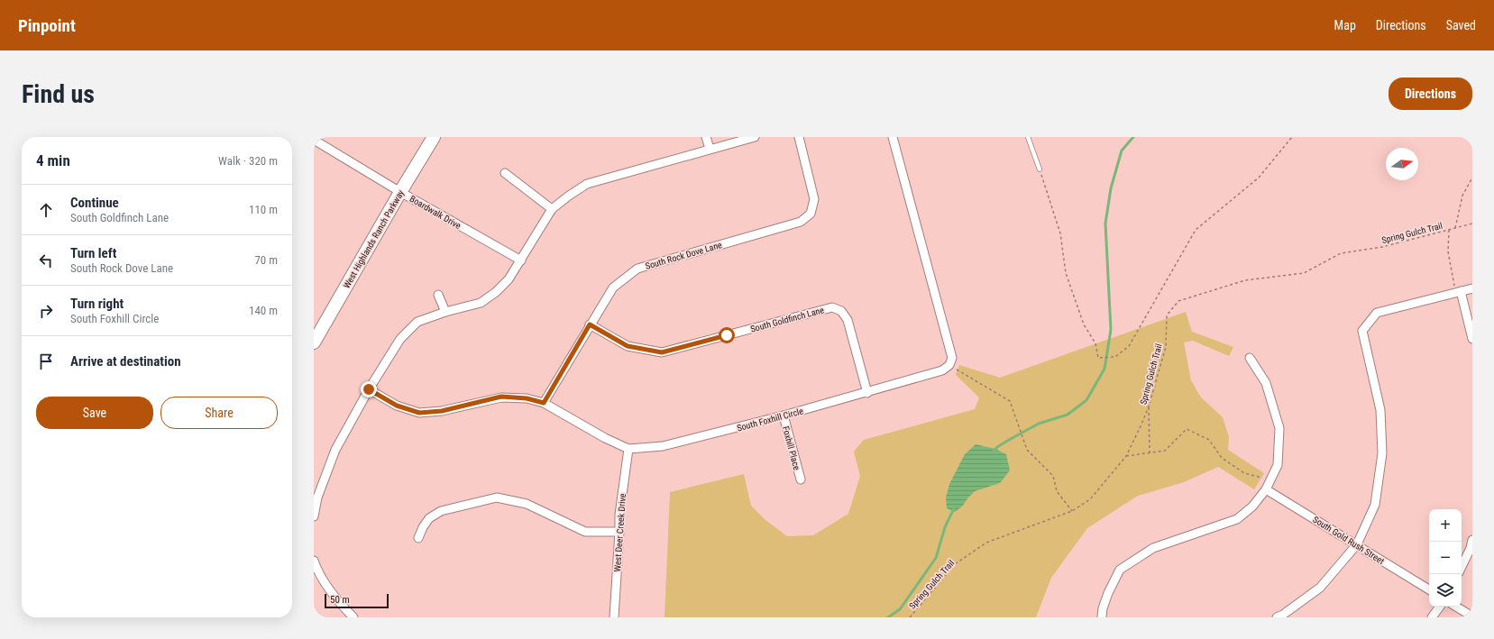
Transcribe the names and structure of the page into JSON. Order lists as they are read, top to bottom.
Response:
{
  "streets": {
    "main road": ["West Highlands Ranch Parkway"],
    "street": [
      "Boardwalk Drive",
      "South Rock Dove Lane",
      "South Goldfinch Lane",
      "South Foxhill Circle",
      "Foxhill Place",
      "West Deer Creek Drive",
      "South Gold Rush Street"
    ],
    "path": ["Spring Gulch Trail"]
  },
  "crossings": [
    ["Boardwalk Drive", "West Highlands Ranch Parkway"],
    ["South Rock Dove Lane", "South Goldfinch Lane"],
    ["South Rock Dove Lane", "South Foxhill Circle"],
    ["South Goldfinch Lane", "South Foxhill Circle"],
    ["South Foxhill Circle", "Foxhill Place"],
    ["South Foxhill Circle", "West Deer Creek Drive"]
  ],
  "scale_bar": "50 m",
  "north": "right",
  "page": {
    "header": "Pinpoint",
    "nav": ["Map", "Directions", "Saved"],
    "buttons": [
      "Directions",
      ["Save", "Share"]
    ],
    "title": "Find us",
    "heading": ["4 min", "Walk · 320 m"],
    "list": [
      ["Continue", "South Goldfinch Lane", "110 m"],
      ["Turn left", "South Rock Dove Lane", "70 m"],
      ["Turn right", "South Foxhill Circle", "140 m"],
      "Arrive at destination"
    ],
    "map_buttons": ["+", "−"],
    "scale": "50 m"
  }
}
